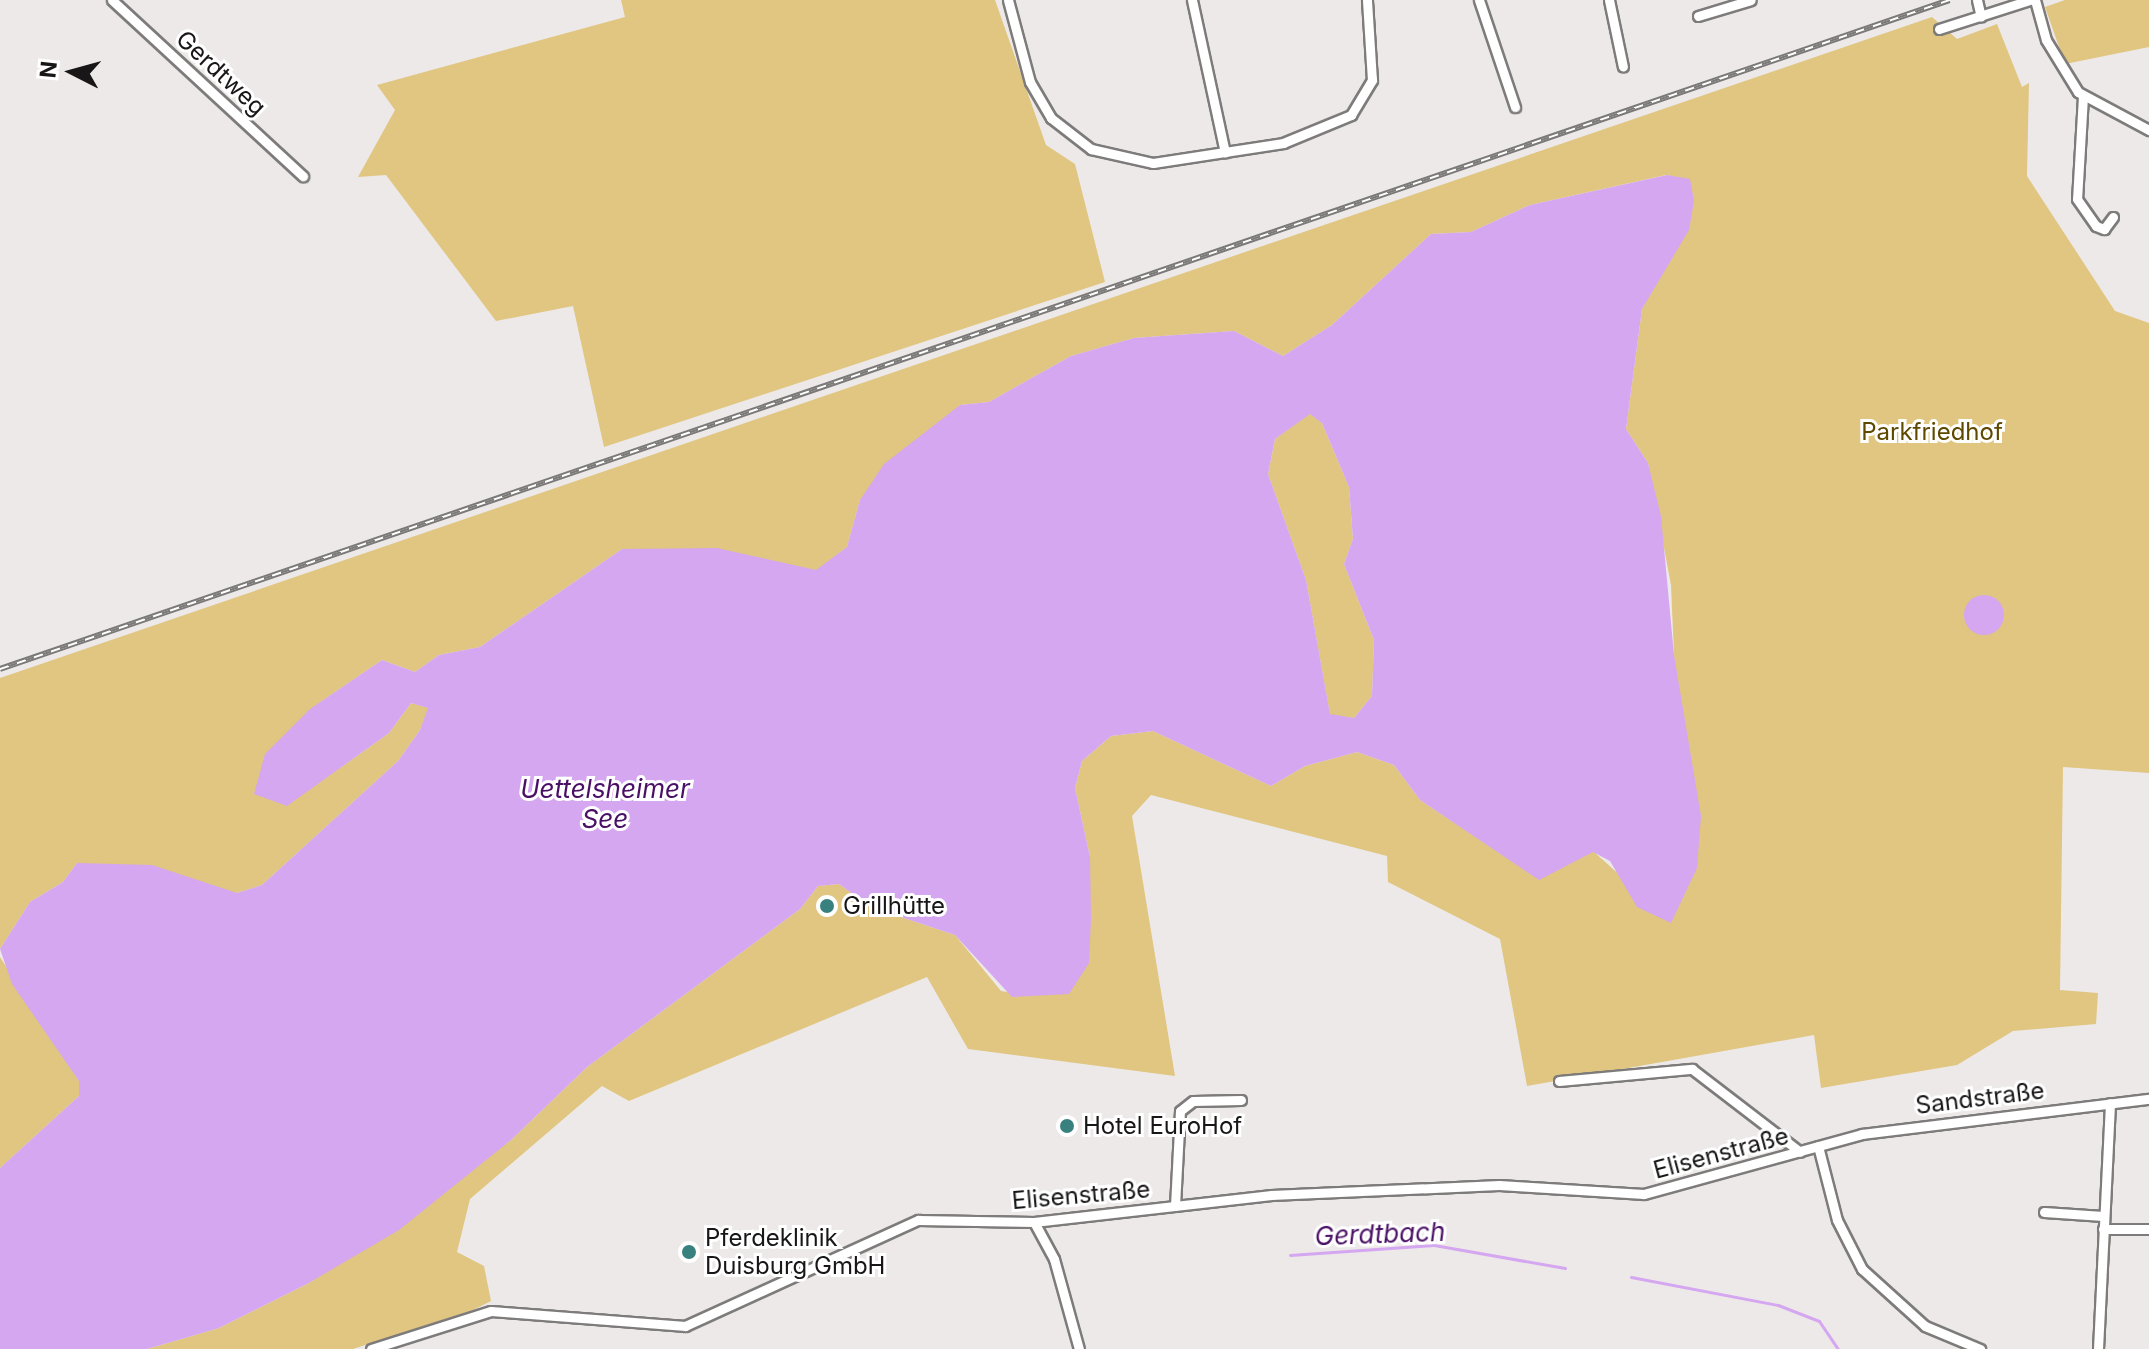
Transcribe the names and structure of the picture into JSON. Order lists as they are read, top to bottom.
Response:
{
  "streets": {
    "street": ["Gerdtweg", "Sandstraße", "Elisenstraße"]
  },
  "crossings": [
    ["Sandstraße", "Elisenstraße"]
  ],
  "water": ["Uettelsheimer See", "Gerdtbach"],
  "parks": ["Parkfriedhof"],
  "places": ["Grillhütte", "Hotel EuroHof", "Pferdeklinik Duisburg GmbH"],
  "north": "left"
}
